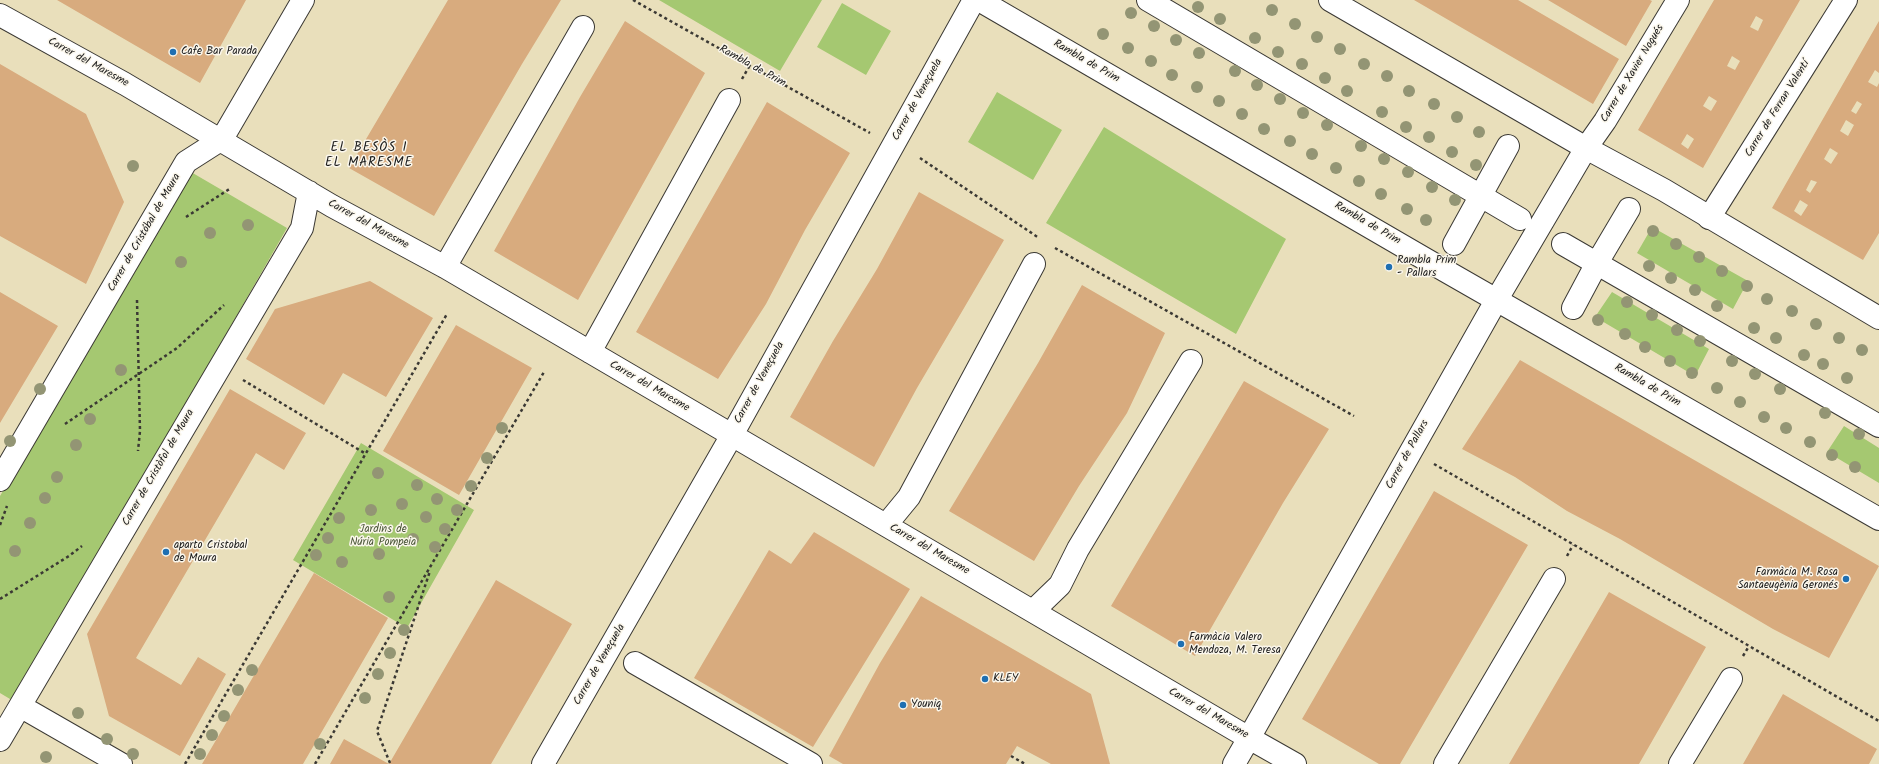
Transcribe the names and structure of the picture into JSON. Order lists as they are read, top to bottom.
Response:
{
  "streets": {
    "street": [
      "Rambla de Prim",
      "Carrer del Maresme",
      "Carrer de Xavier Nogués",
      "Carrer de Veneçuela",
      "Carrer de Ferran Valentí",
      "Carrer de Cristóbal de Moura",
      "Carrer de Pallars",
      "Carrer de Cristòfol de Moura"
    ]
  },
  "crossings": [
    ["Rambla de Prim", "Carrer de Pallars"],
    ["Carrer del Maresme", "Carrer de Veneçuela"],
    ["Carrer del Maresme", "Carrer de Cristóbal de Moura"],
    ["Carrer del Maresme", "Carrer de Pallars"],
    ["Carrer del Maresme", "Carrer de Cristòfol de Moura"],
    ["Carrer de Xavier Nogués", "Carrer de Pallars"]
  ],
  "districts": ["EL BESÒS I EL MARESME"],
  "parks": ["Jardins de Núria Pompeia"],
  "places": [
    "Cafe Bar Parada",
    "Rambla Prim - Pallars",
    "aparto Cristobal de Moura",
    "Farmàcia M. Rosa Santaeugènia Geronés",
    "Farmàcia Valero Mendoza, M. Teresa",
    "KLEY",
    "Youniq"
  ]
}
